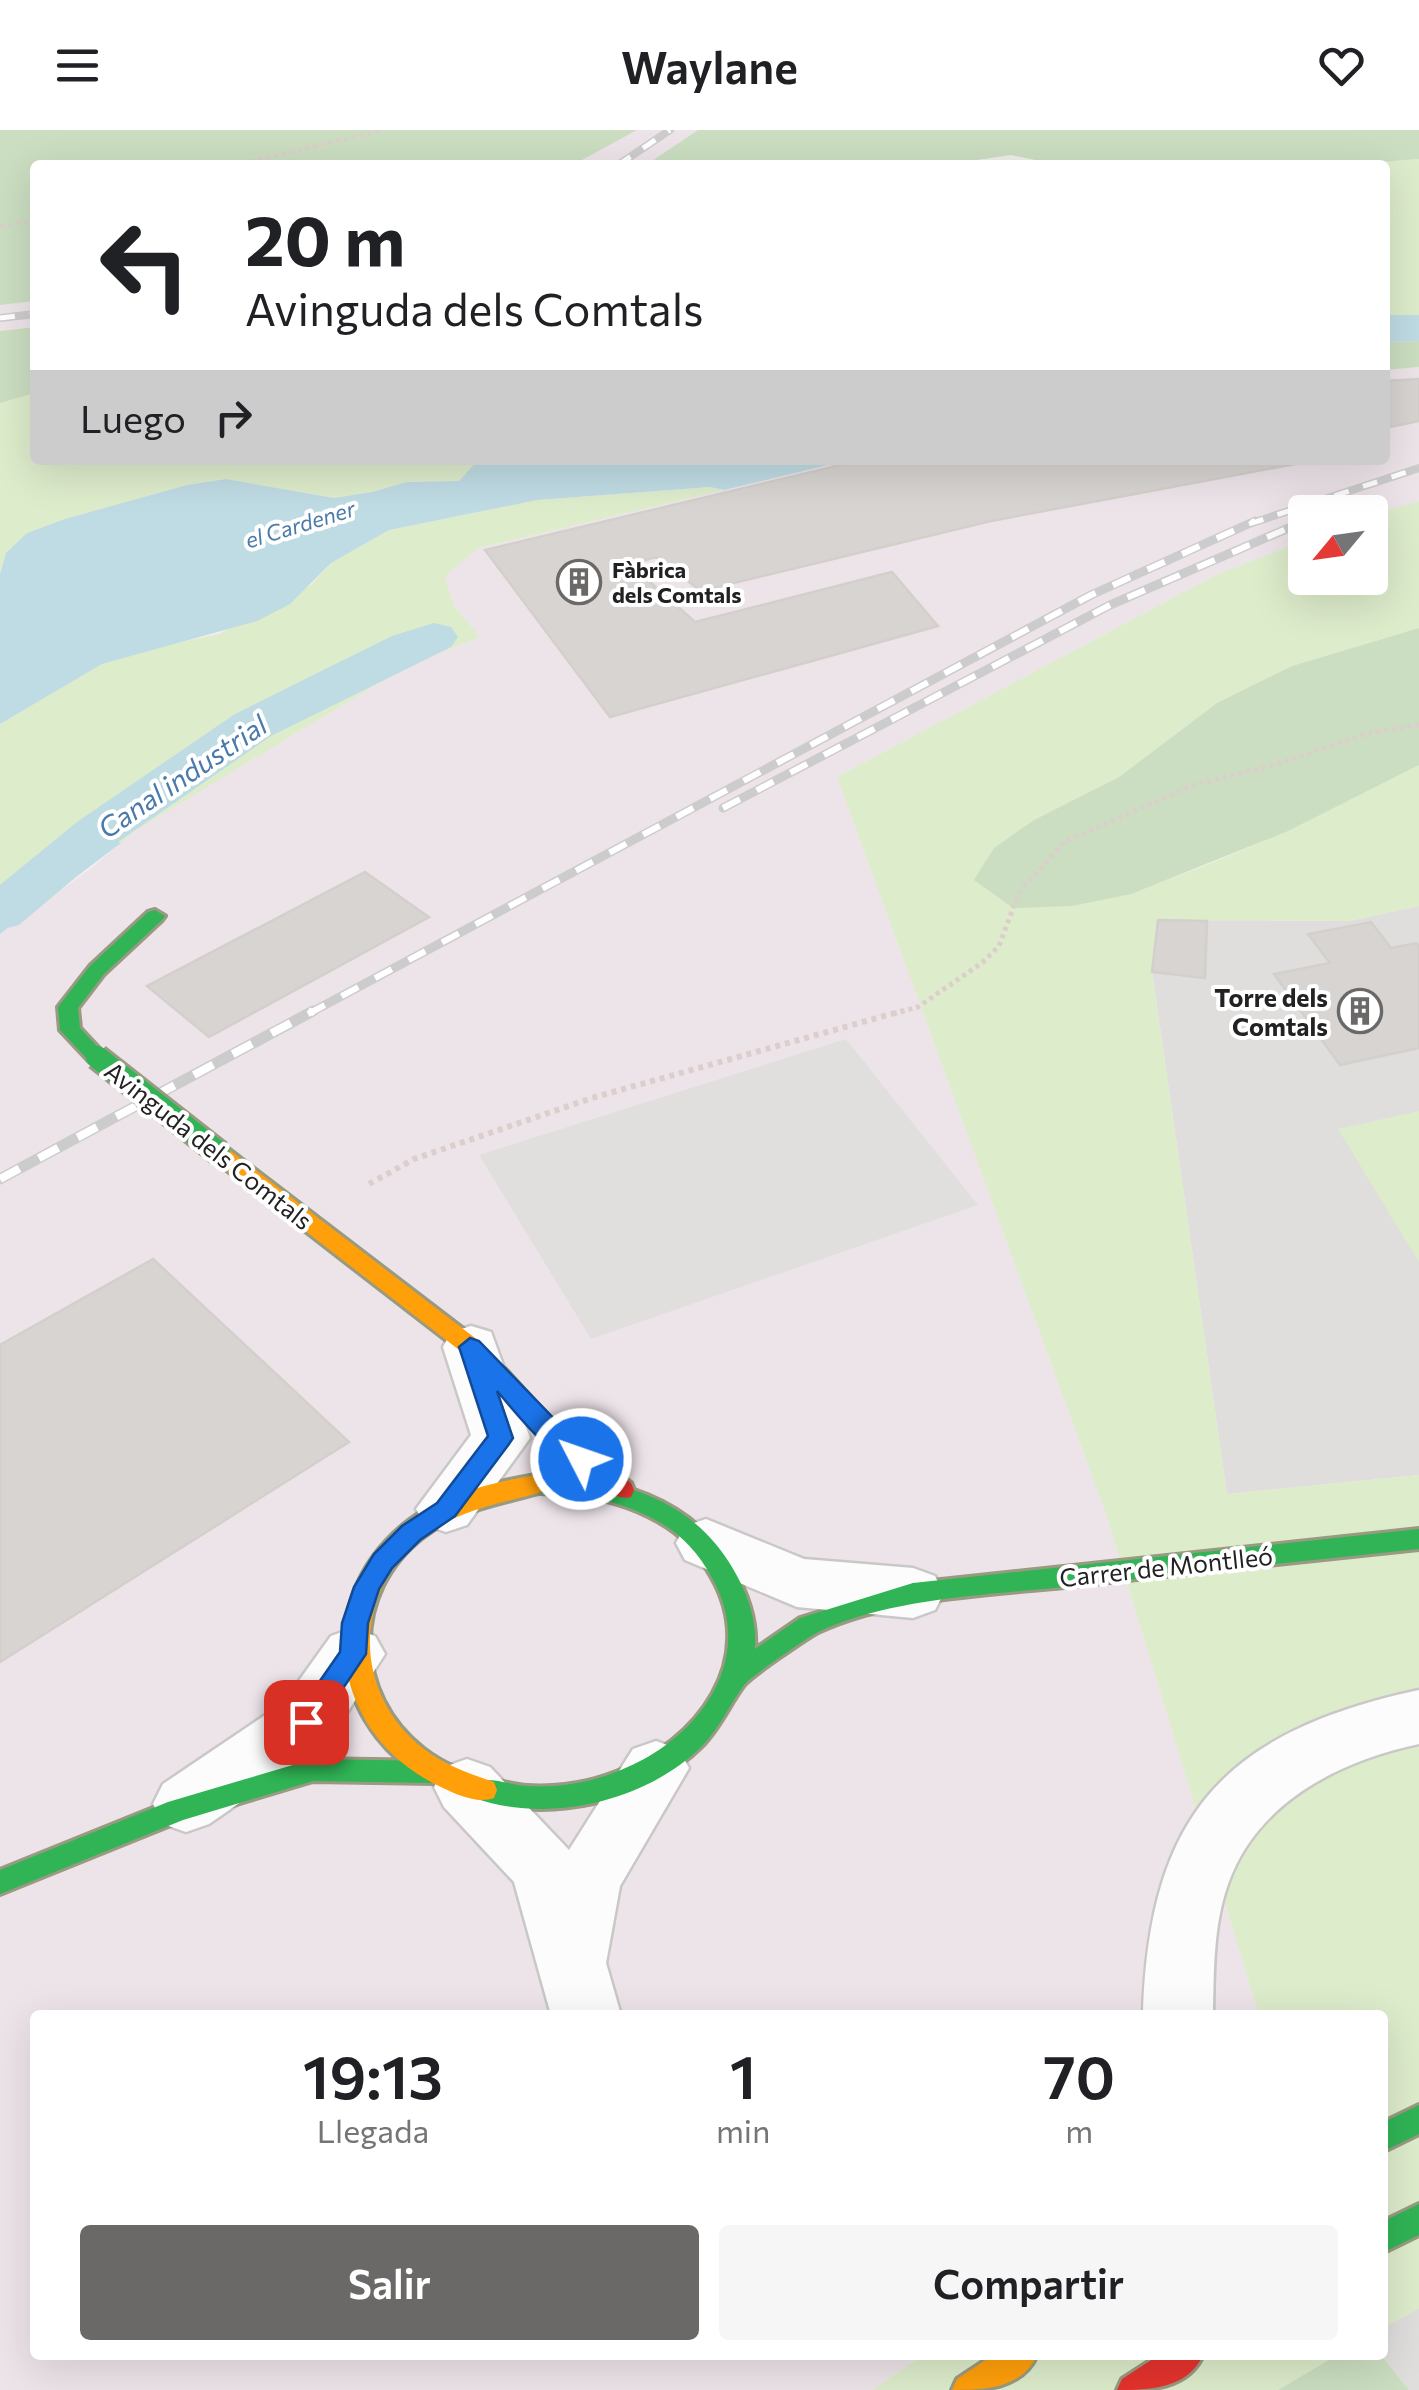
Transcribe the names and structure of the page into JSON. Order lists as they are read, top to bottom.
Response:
{
  "streets": {
    "main road": ["Avinguda dels Comtals", "Carrer de Montlleó"]
  },
  "crossings": [
    ["Avinguda dels Comtals", "Carrer de Montlleó"]
  ],
  "water": ["el Cardener", "Canal industrial"],
  "places": {
    "building": ["Fàbrica dels Comtals", "Torre dels Comtals"]
  },
  "north": "bottom left",
  "page": {
    "header": "Waylane",
    "turn": ["20 m", "Avinguda dels Comtals"],
    "then": "Luego",
    "eta": [
      "19:13",
      "Llegada",
      "1",
      "min",
      "70",
      "m"
    ],
    "buttons": ["Salir", "Compartir"]
  }
}
